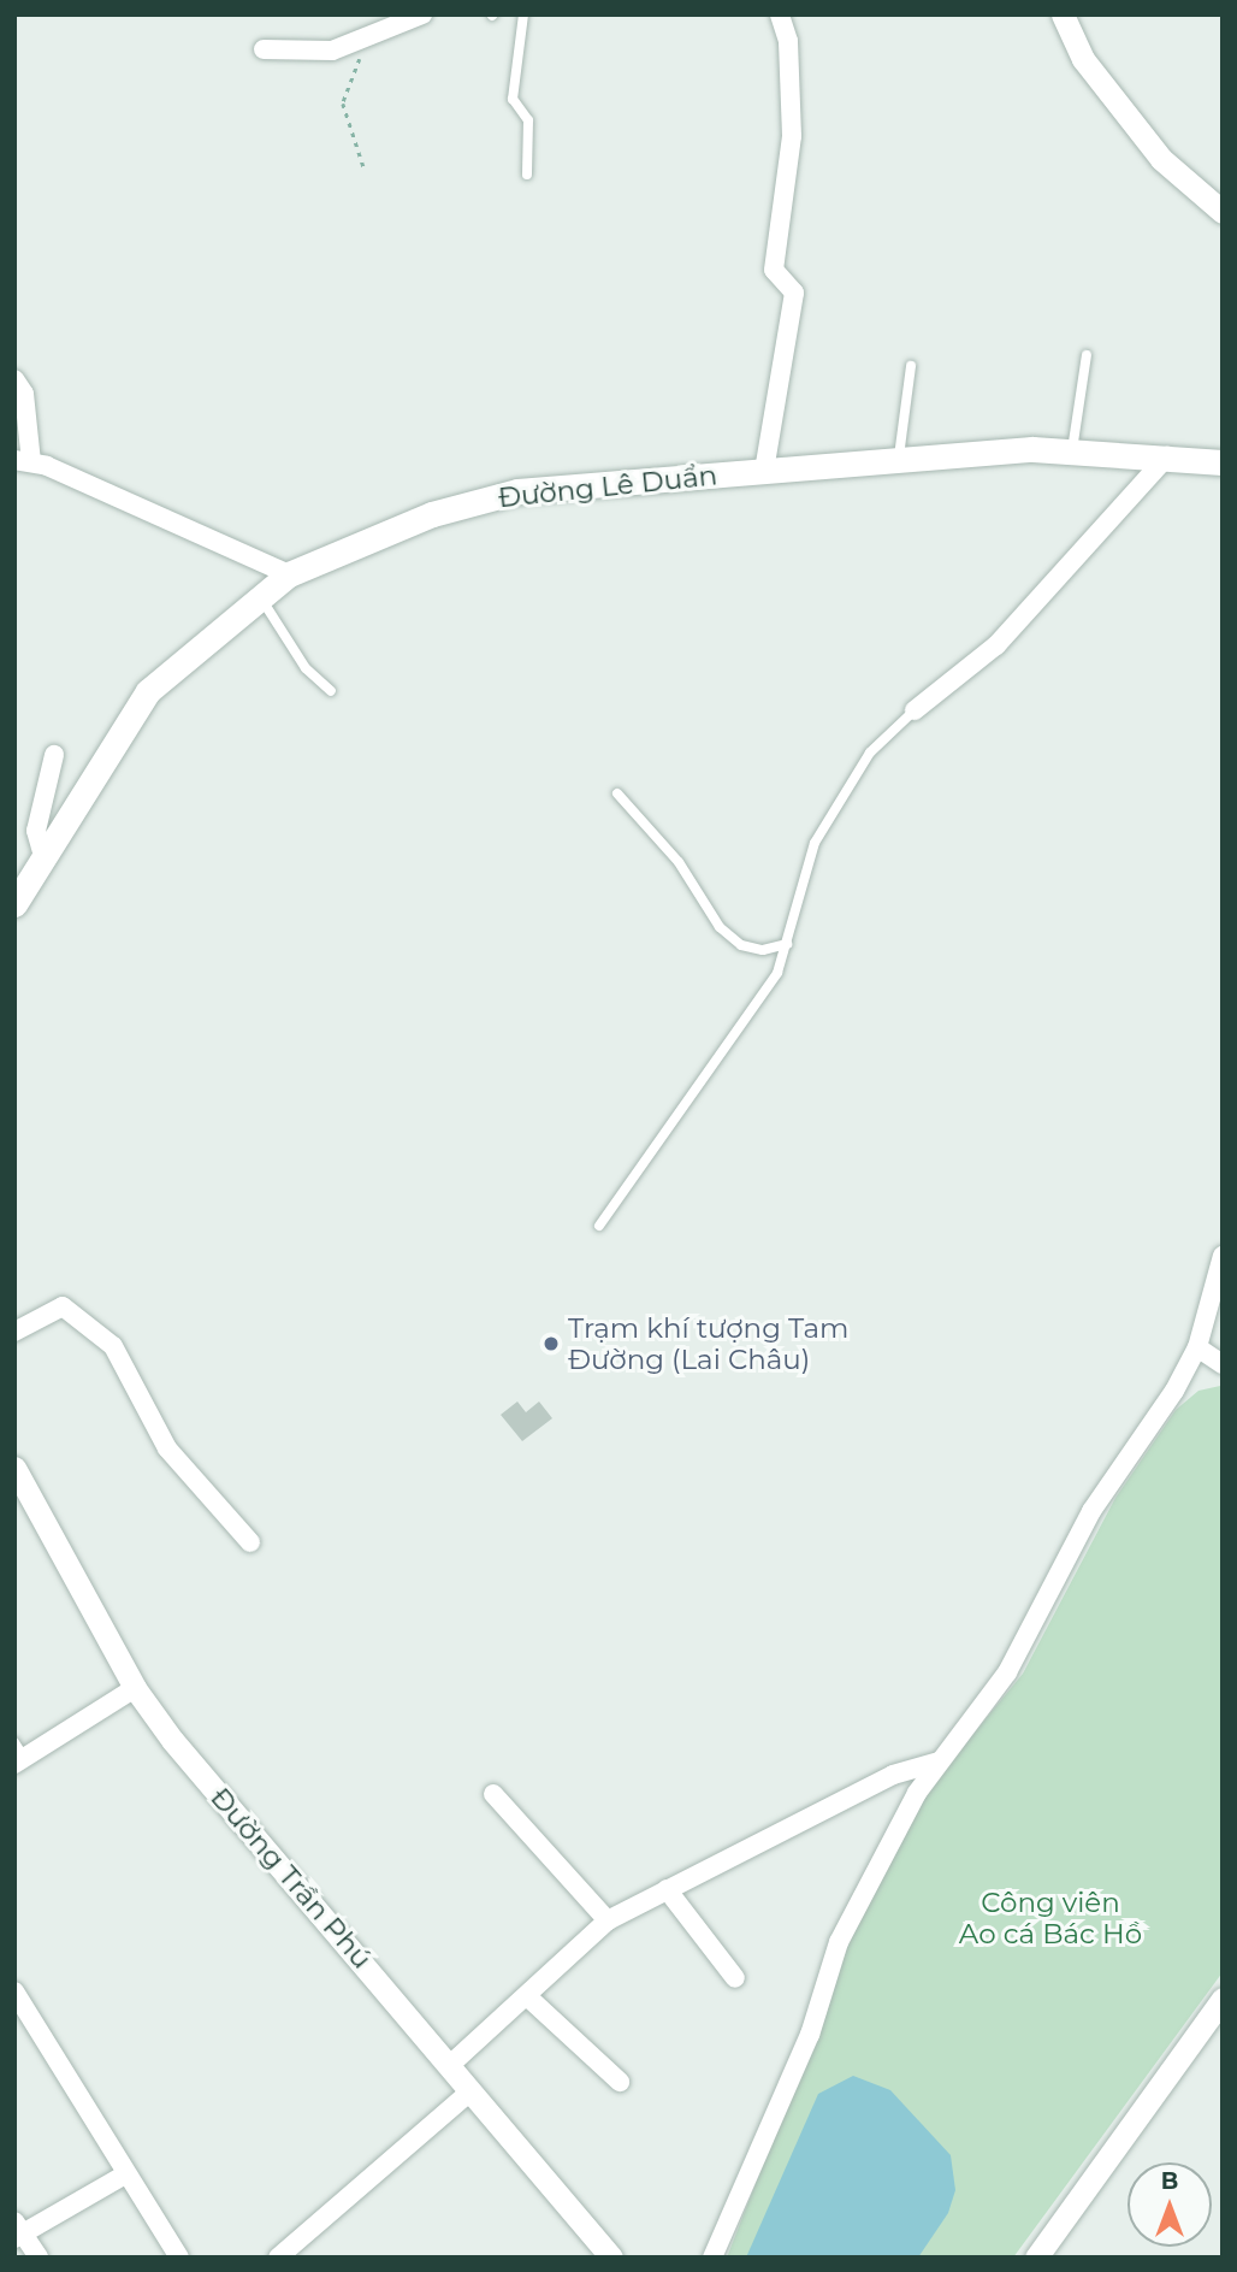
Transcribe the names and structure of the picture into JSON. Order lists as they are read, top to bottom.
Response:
{
  "streets": {
    "main road": ["Đường Lê Duẩn"],
    "street": ["Đường Trần Phú"]
  },
  "parks": ["Công viên Ao cá Bác Hồ"],
  "places": ["Trạm khí tượng Tam Đường (Lai Châu)"],
  "north": "top"
}
